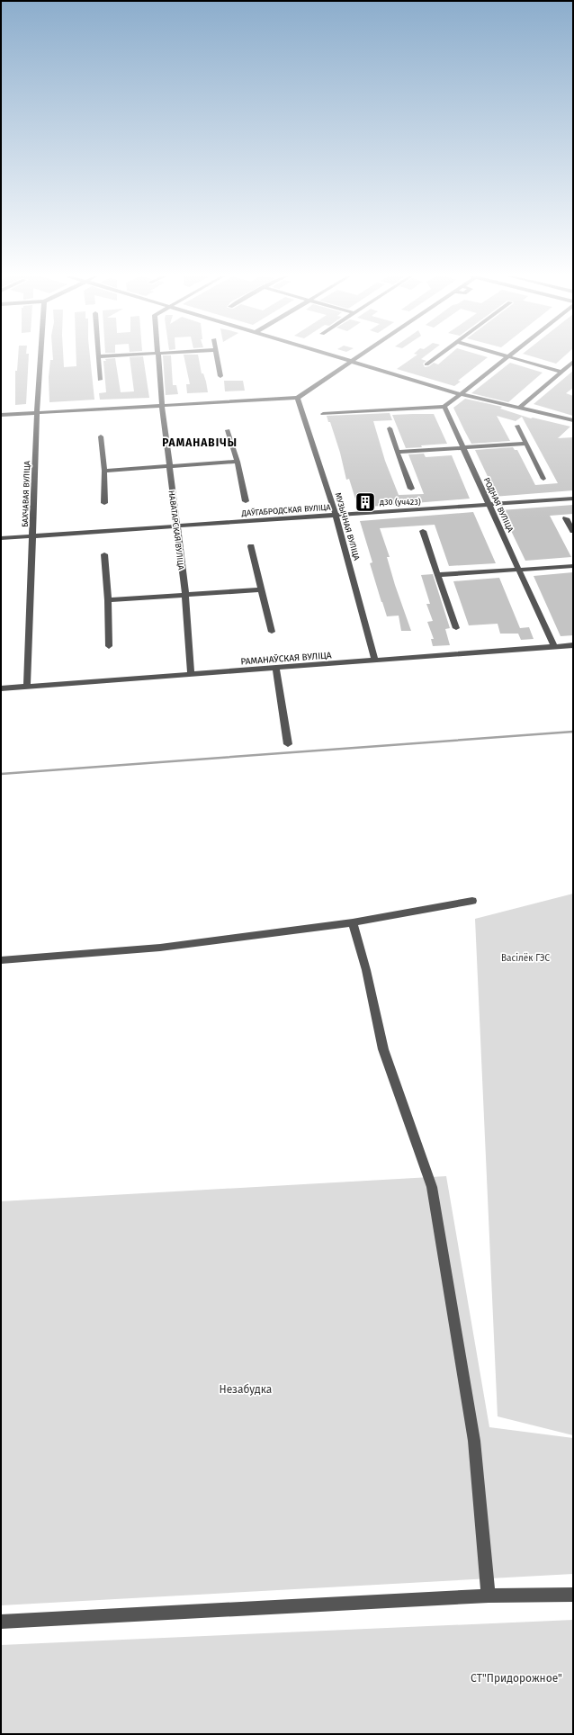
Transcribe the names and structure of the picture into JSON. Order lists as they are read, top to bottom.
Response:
{
  "streets": {
    "street": [
      "БАХЧАВАЯ ВУЛІЦА",
      "РОДНАЯ ВУЛІЦА",
      "ДАЎГАБРОДСКАЯ ВУЛІЦА",
      "МУЗЫЧНАЯ ВУЛІЦА",
      "НАВАТАРСКАЯ ВУЛІЦА",
      "РАМАНАЎСКАЯ ВУЛІЦА"
    ]
  },
  "crossings": [
    ["БАХЧАВАЯ ВУЛІЦА", "ДАЎГАБРОДСКАЯ ВУЛІЦА"],
    ["БАХЧАВАЯ ВУЛІЦА", "РАМАНАЎСКАЯ ВУЛІЦА"],
    ["РОДНАЯ ВУЛІЦА", "ДАЎГАБРОДСКАЯ ВУЛІЦА"],
    ["РОДНАЯ ВУЛІЦА", "РАМАНАЎСКАЯ ВУЛІЦА"],
    ["ДАЎГАБРОДСКАЯ ВУЛІЦА", "МУЗЫЧНАЯ ВУЛІЦА"],
    ["ДАЎГАБРОДСКАЯ ВУЛІЦА", "НАВАТАРСКАЯ ВУЛІЦА"],
    ["МУЗЫЧНАЯ ВУЛІЦА", "РАМАНАЎСКАЯ ВУЛІЦА"],
    ["НАВАТАРСКАЯ ВУЛІЦА", "РАМАНАЎСКАЯ ВУЛІЦА"]
  ],
  "districts": ["РАМАНАВІЧЫ"],
  "parks": ["Васілёк ГЭС", "Незабудка", "СТ\"Придорожное\""],
  "places": {
    "building": ["д30 (уч423)"]
  }
}
